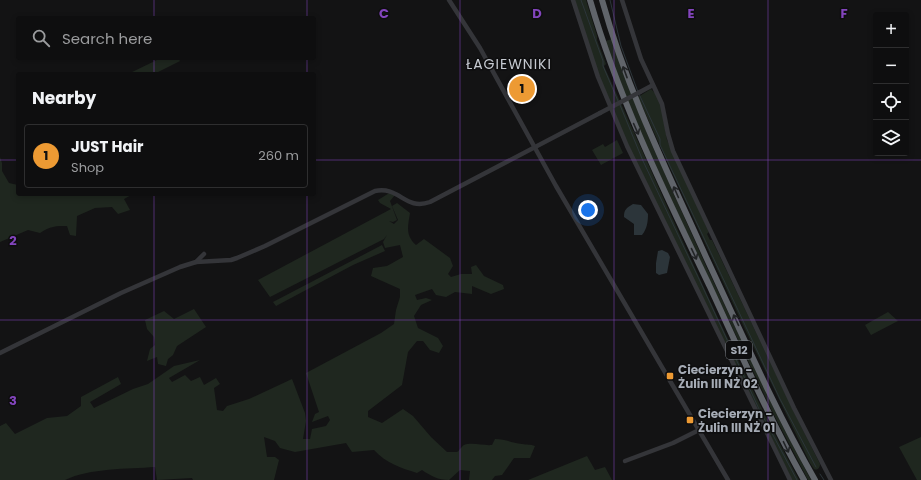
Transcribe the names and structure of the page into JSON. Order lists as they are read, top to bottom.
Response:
{
  "streets": {
    "highway": ["S12"]
  },
  "districts": ["ŁAGIEWNIKI"],
  "places": {
    "transit": ["Ciecierzyn - Żulin III NŻ 02", "Ciecierzyn - Żulin III NŻ 01"]
  },
  "page": {
    "map_buttons": ["+", "−"],
    "search": "Search here",
    "heading": "Nearby",
    "pins": "1",
    "list": [
      {
        "mark": "1",
        "name": "JUST Hair",
        "note": "Shop",
        "value": "260 m"
      }
    ]
  },
  "grid": {
    "columns": [
      "C",
      "D",
      "E",
      "F"
    ],
    "rows": ["2", "3"]
  }
}
